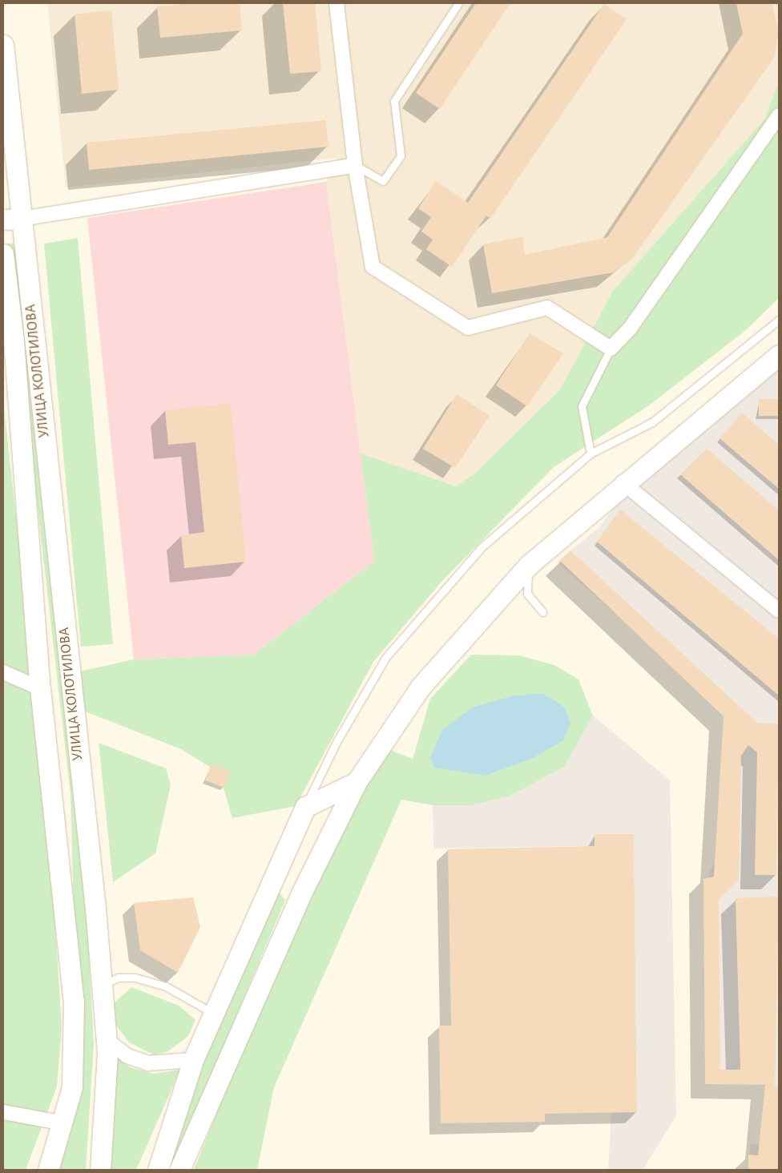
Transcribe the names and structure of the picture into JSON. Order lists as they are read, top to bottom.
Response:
{
  "streets": {
    "main road": ["УЛИЦА КОЛОТИЛОВА"]
  }
}
